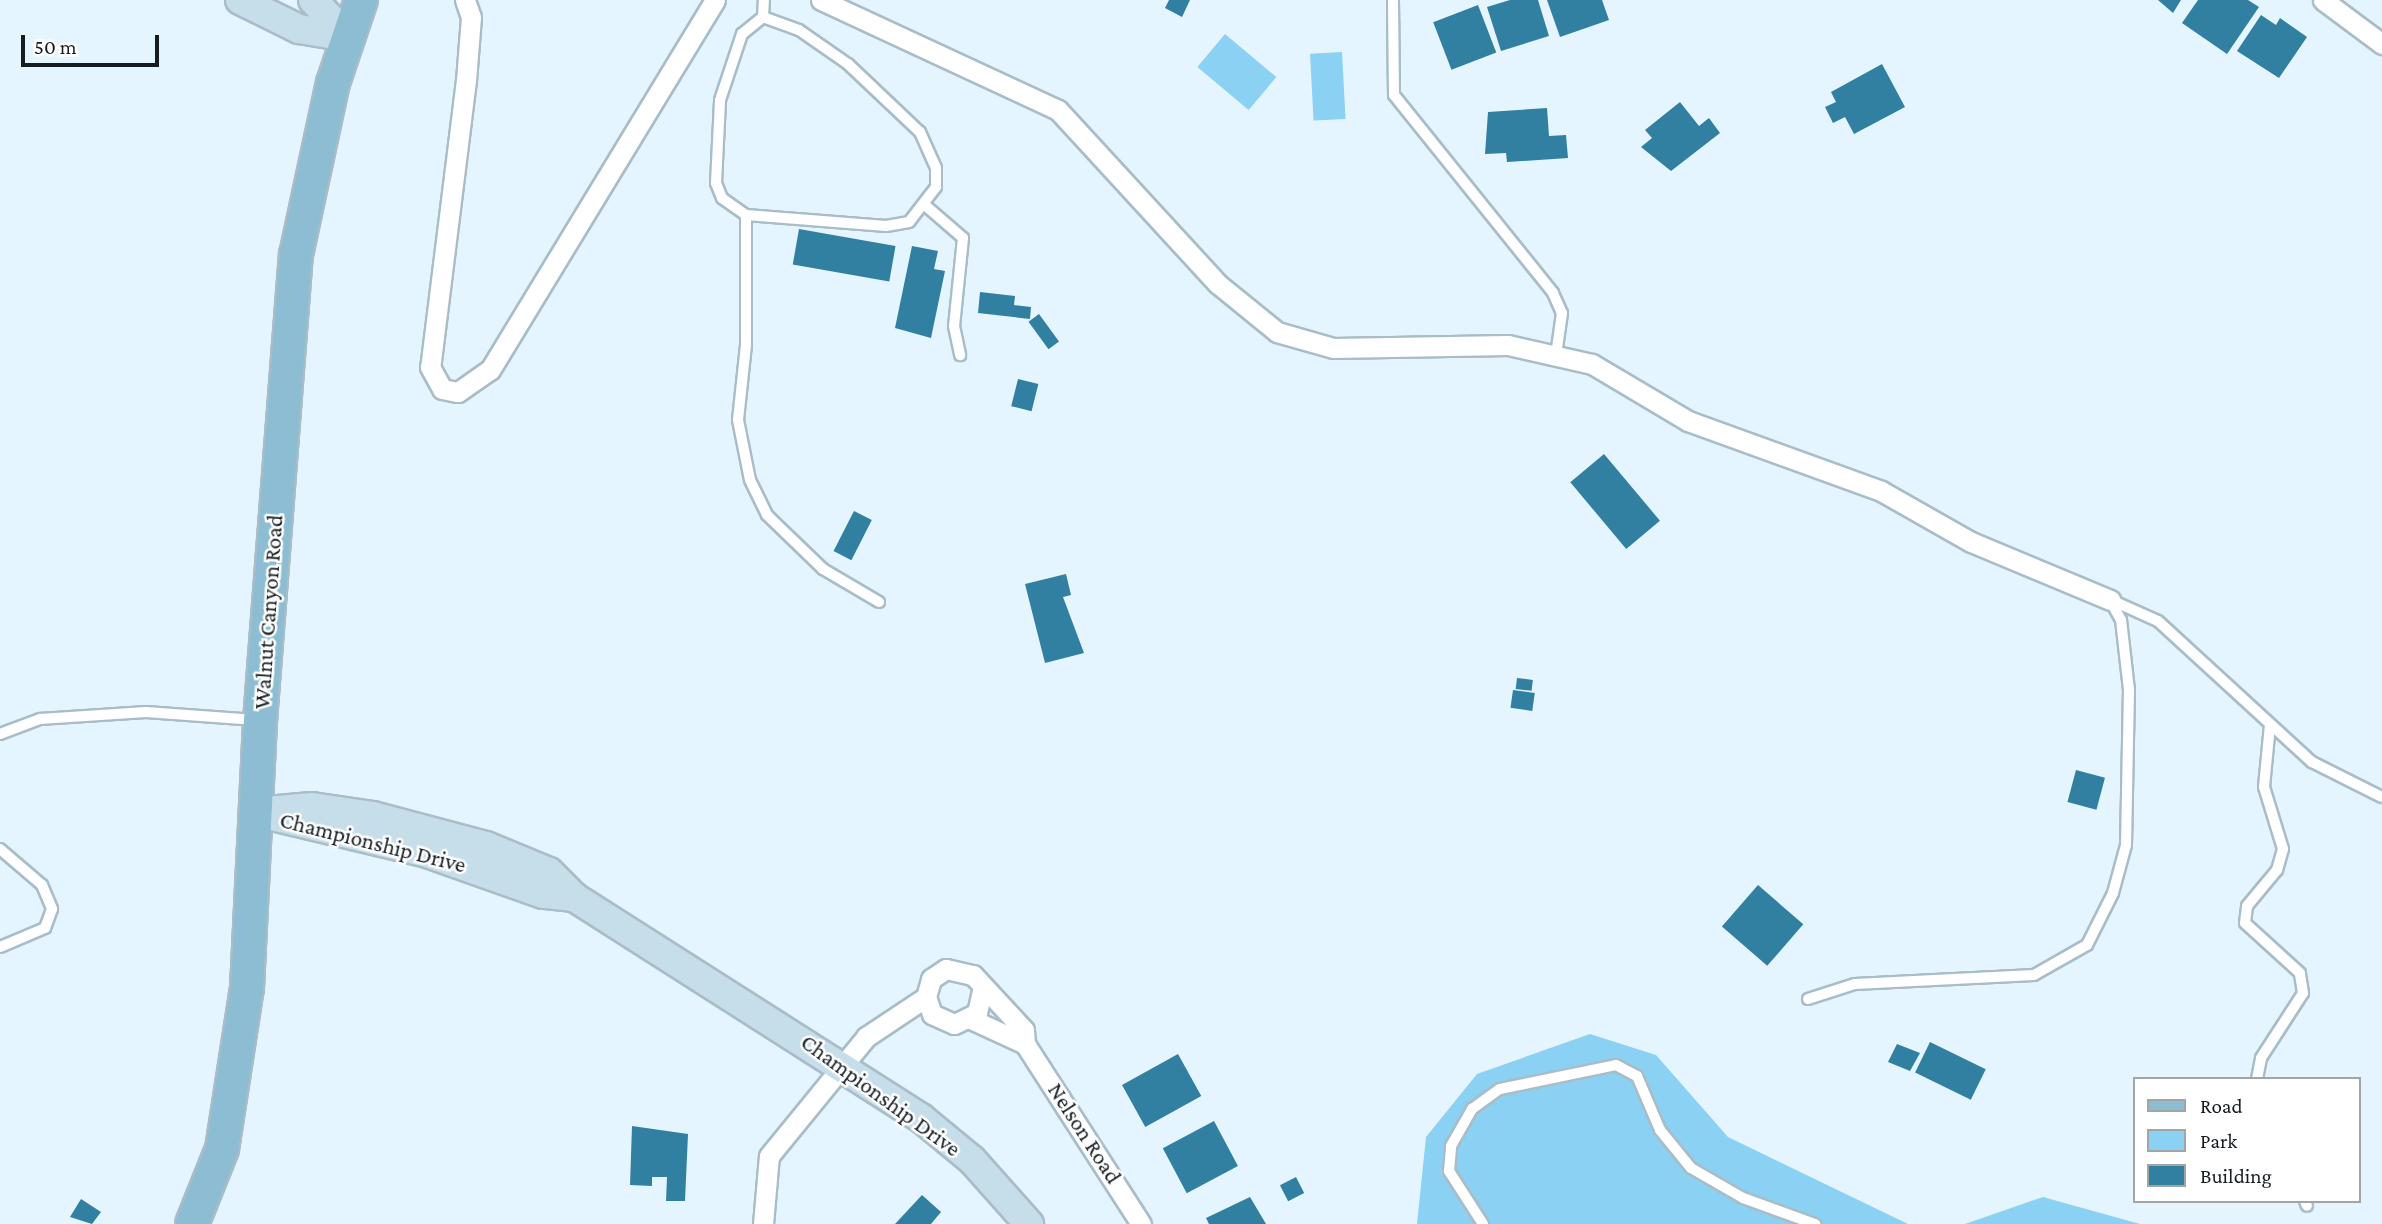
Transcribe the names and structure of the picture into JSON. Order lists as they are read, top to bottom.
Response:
{
  "streets": {
    "main road": ["Walnut Canyon Road"],
    "street": ["Championship Drive", "Nelson Road"]
  },
  "crossings": [
    ["Walnut Canyon Road", "Championship Drive"],
    ["Championship Drive", "Nelson Road"]
  ],
  "legend": ["Road", "Park", "Building"],
  "scale_bar": "50 m"
}
